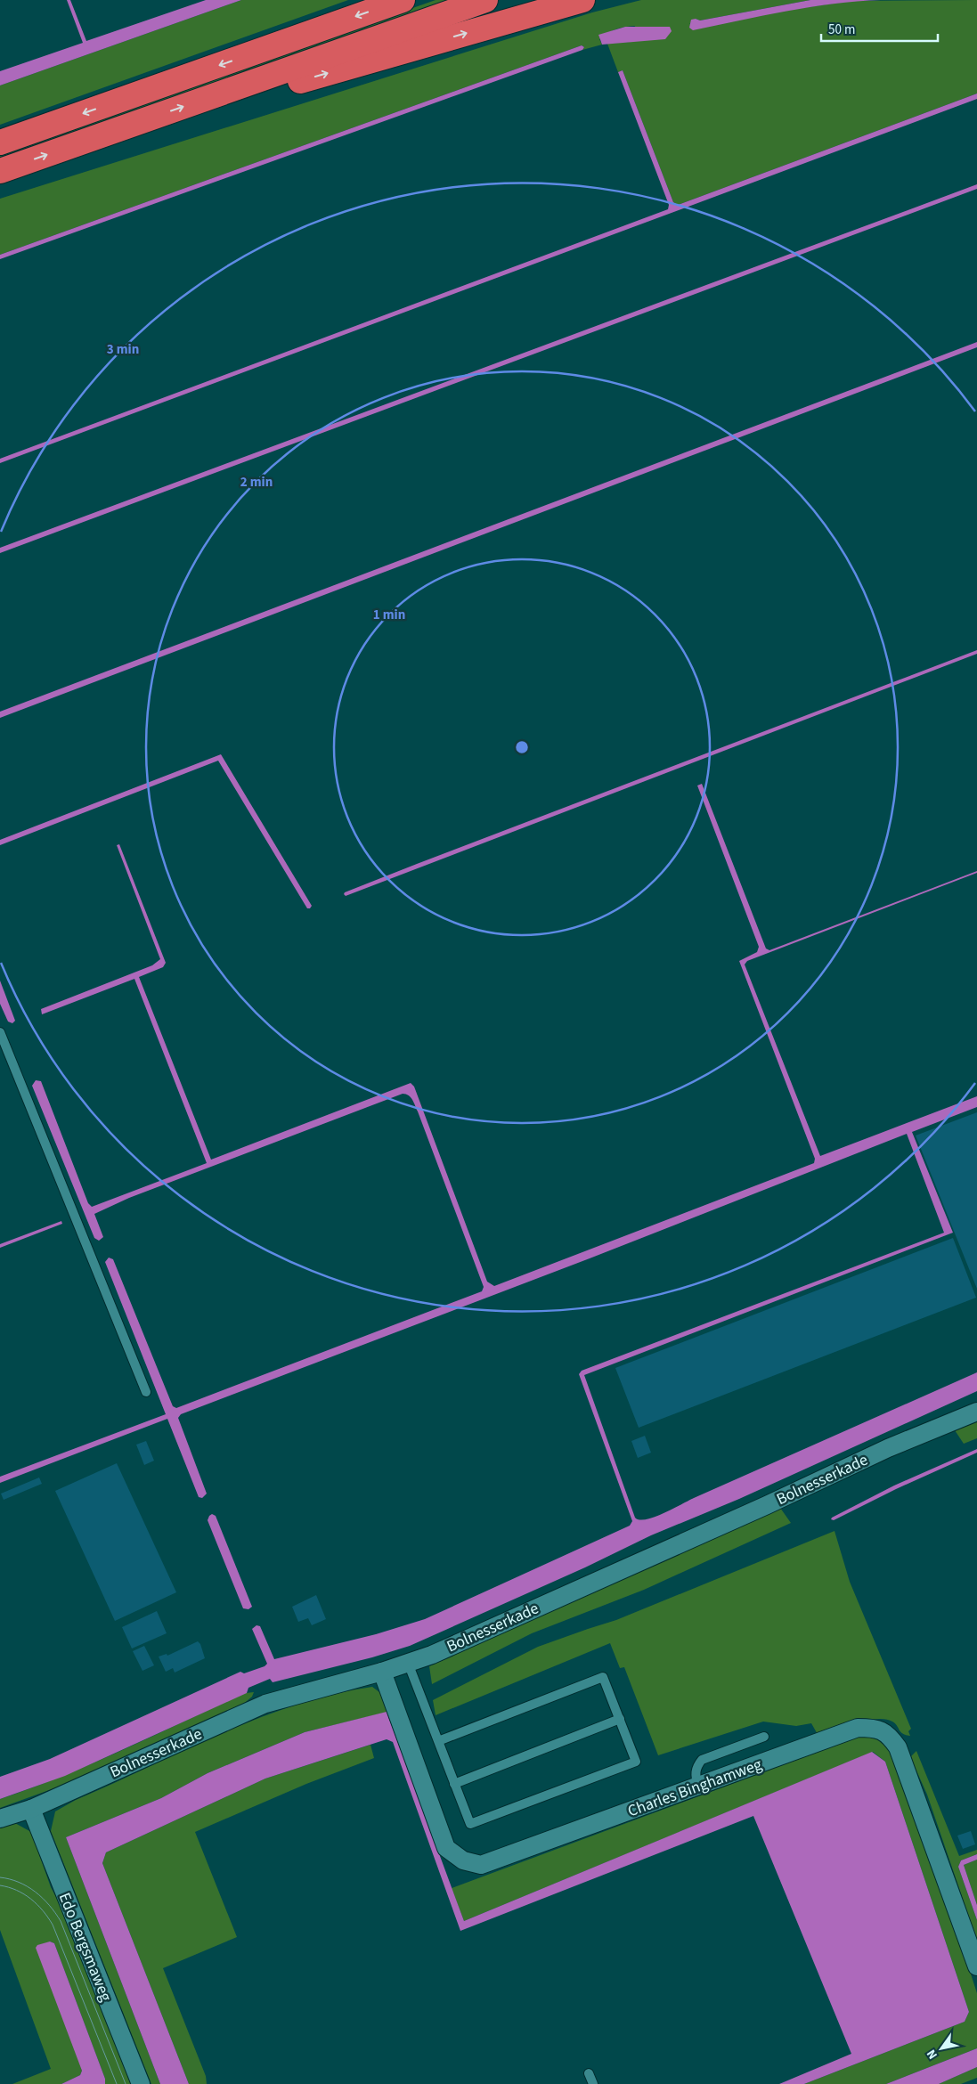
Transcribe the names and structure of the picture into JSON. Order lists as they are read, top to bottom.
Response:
{
  "streets": {
    "street": ["Bolnesserkade", "Charles Binghamweg", "Edo Bergsmaweg"]
  },
  "crossings": [
    ["Bolnesserkade", "Charles Binghamweg"],
    ["Bolnesserkade", "Edo Bergsmaweg"]
  ],
  "scale_bar": "50 m",
  "north": "bottom left",
  "rings": ["3 min", "2 min", "1 min"]
}
